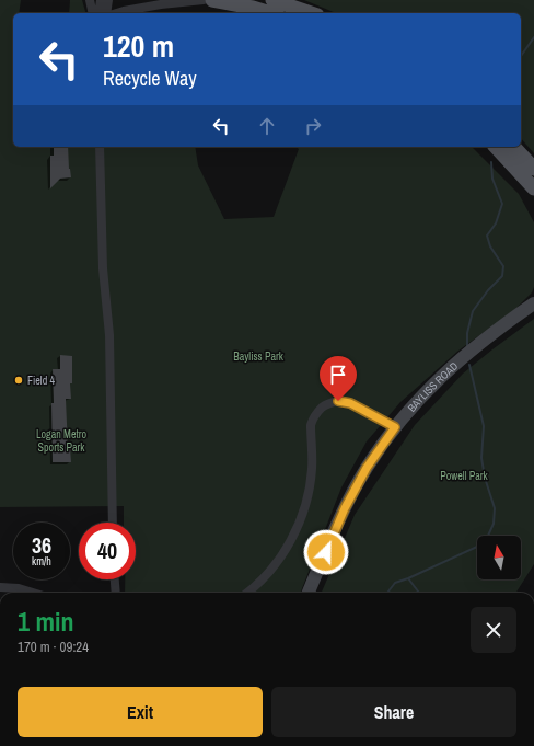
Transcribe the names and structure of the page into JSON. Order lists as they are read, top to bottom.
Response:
{
  "streets": {
    "street": ["BAYLISS ROAD"]
  },
  "parks": ["Bayliss Park", "Logan Metro Sports Park", "Powell Park"],
  "places": ["Field 4"],
  "north": "top",
  "page": {
    "turn": ["120 m", "Recycle Way"],
    "speed": "36 km/h",
    "limit": "40",
    "heading": ["1 min", "170 m · 09:24"],
    "buttons": ["Exit", "Share"]
  }
}
